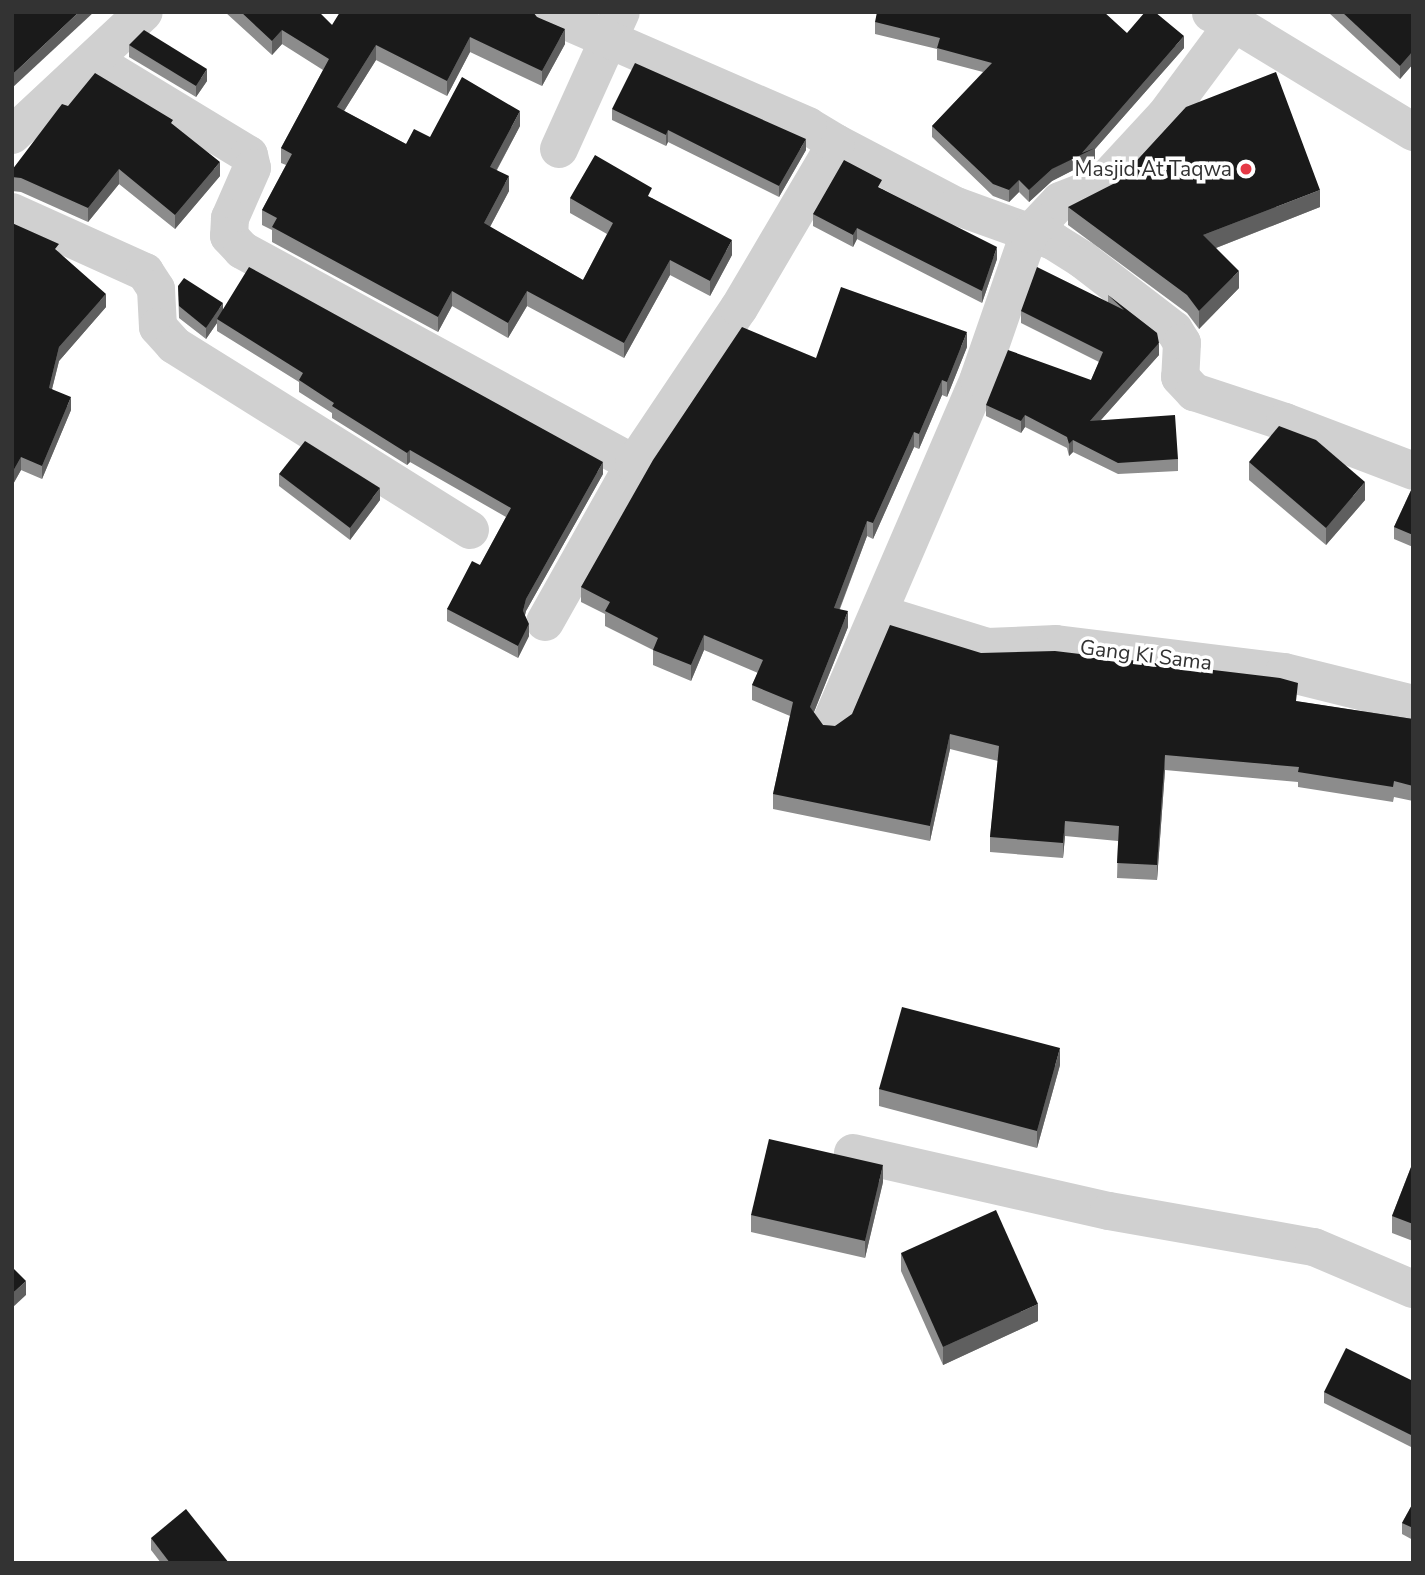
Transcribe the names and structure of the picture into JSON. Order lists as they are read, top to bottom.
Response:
{
  "streets": {
    "street": ["Gang Ki Sama"]
  },
  "places": ["Masjid At Taqwa"]
}
